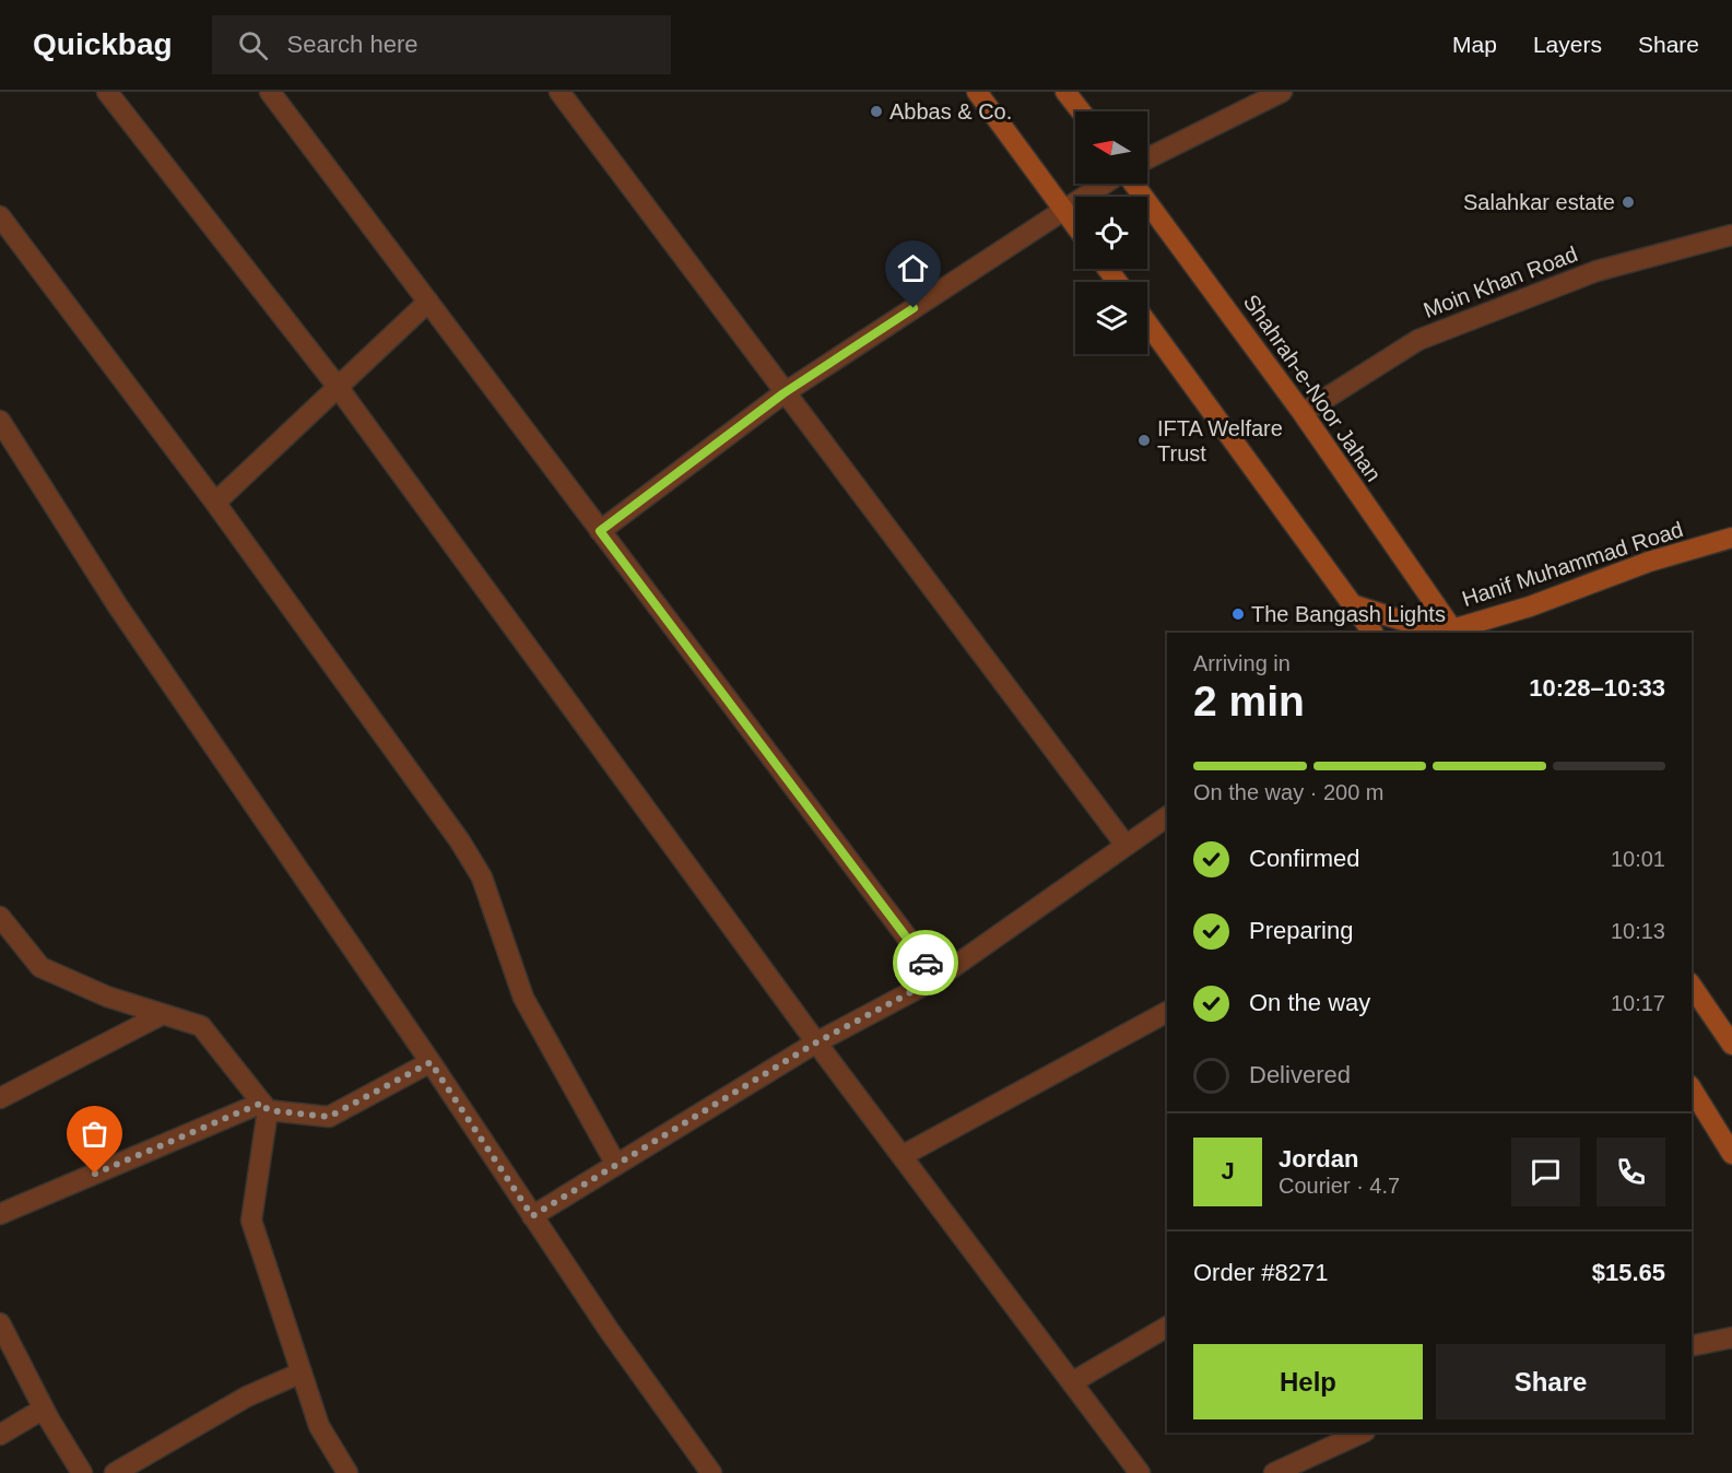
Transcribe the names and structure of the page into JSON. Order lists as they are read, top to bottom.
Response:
{
  "streets": {
    "main road": ["Shahrah-e-Noor Jahan", "Hanif Muhammad Road"],
    "street": ["Moin Khan Road"]
  },
  "crossings": [
    ["Moin Khan Road", "Shahrah-e-Noor Jahan"],
    ["Shahrah-e-Noor Jahan", "Hanif Muhammad Road"]
  ],
  "places": [
    "Abbas & Co.",
    "Salahkar estate",
    "IFTA Welfare Trust",
    "The Bangash Lights"
  ],
  "north": "left",
  "page": {
    "header": "Quickbag",
    "search": "Search here",
    "nav": ["Map", "Layers", "Share"],
    "heading": ["2 min", "Arriving in", "10:28–10:33"],
    "panel": [
      "Jordan",
      "Courier · 4.7",
      "Order #8271",
      "$15.65"
    ],
    "bar": "On the way · 200 m",
    "list": [
      ["Confirmed", "10:01"],
      ["Preparing", "10:13"],
      ["On the way", "10:17"],
      "Delivered"
    ],
    "round": "J",
    "buttons": ["Help", "Share"]
  }
}
